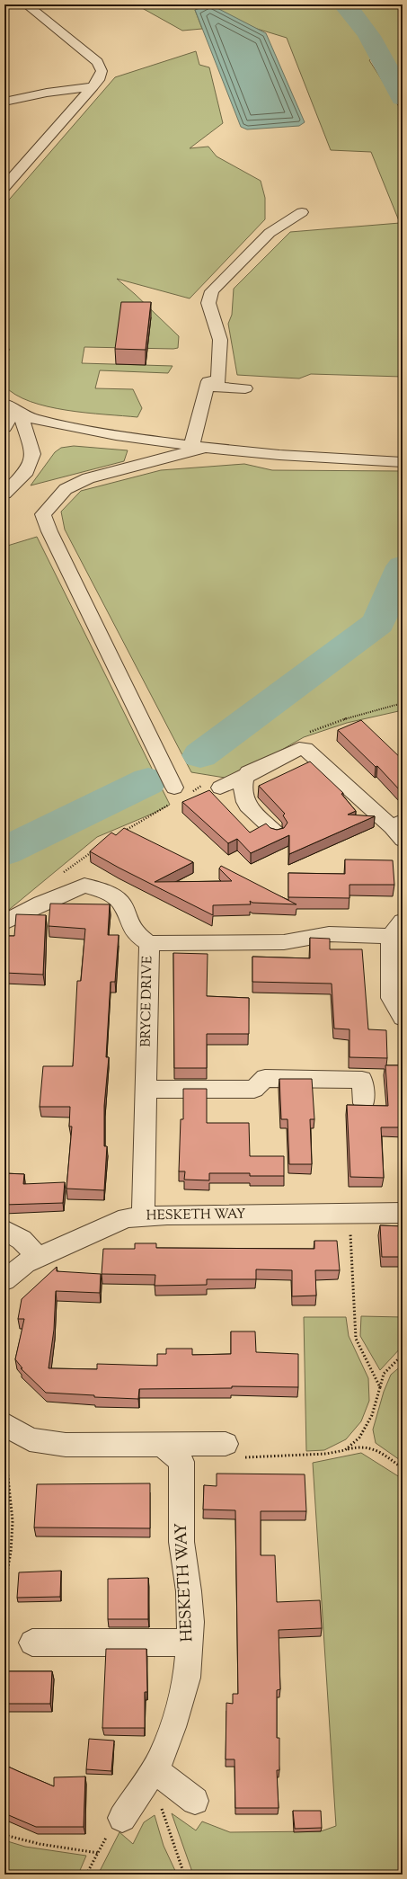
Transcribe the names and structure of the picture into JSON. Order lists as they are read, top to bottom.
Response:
{
  "streets": {
    "street": ["BRYCE DRIVE", "HESKETH WAY"]
  },
  "crossings": [
    ["BRYCE DRIVE", "HESKETH WAY"]
  ]
}
